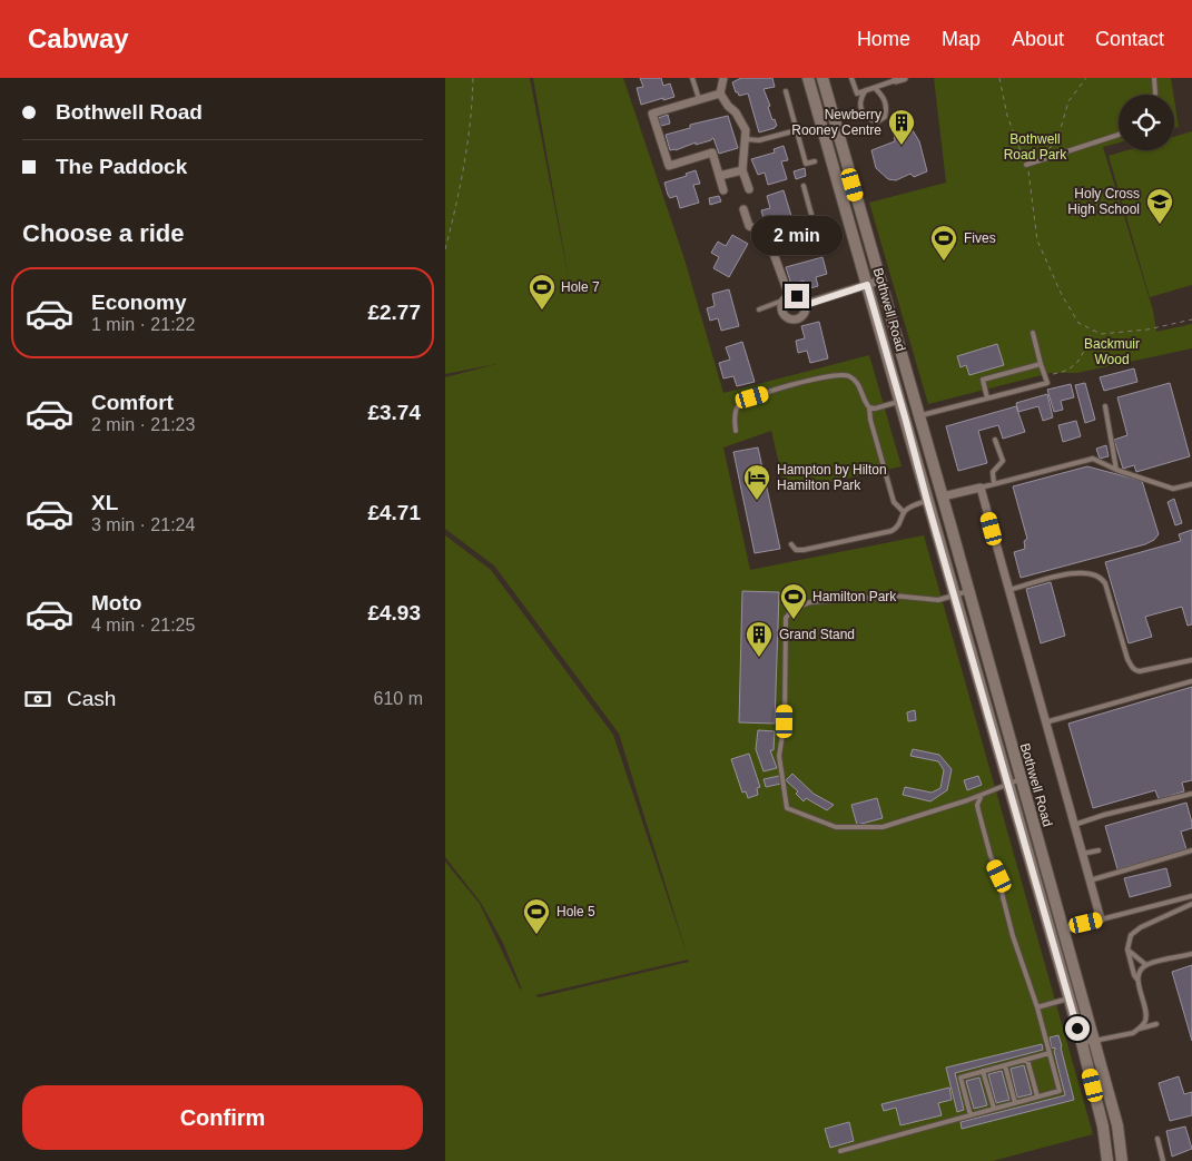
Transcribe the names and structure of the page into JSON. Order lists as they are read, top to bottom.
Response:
{
  "streets": {
    "main road": ["Bothwell Road"]
  },
  "parks": ["Bothwell Road Park", "Backmuir Wood"],
  "places": {
    "building": ["Newberry Rooney Centre", "Grand Stand"],
    "school or university": ["Holy Cross High School"],
    "sports": [
      "Fives",
      "Hole 7",
      "Hamilton Park",
      "Hole 5"
    ],
    "hotel": ["Hampton by Hilton Hamilton Park"]
  },
  "page": {
    "header": "Cabway",
    "nav": [
      "Home",
      "Map",
      "About",
      "Contact"
    ],
    "banner": ["Bothwell Road", "The Paddock"],
    "heading": "Choose a ride",
    "bubble": "2 min",
    "list": [
      {
        "name": "Economy",
        "note": "1 min · 21:22",
        "value": "£2.77"
      },
      {
        "name": "Comfort",
        "note": "2 min · 21:23",
        "value": "£3.74"
      },
      {
        "name": "XL",
        "note": "3 min · 21:24",
        "value": "£4.71"
      },
      {
        "name": "Moto",
        "note": "4 min · 21:25",
        "value": "£4.93"
      }
    ],
    "pay": ["Cash", "610 m"],
    "buttons": "Confirm"
  }
}
